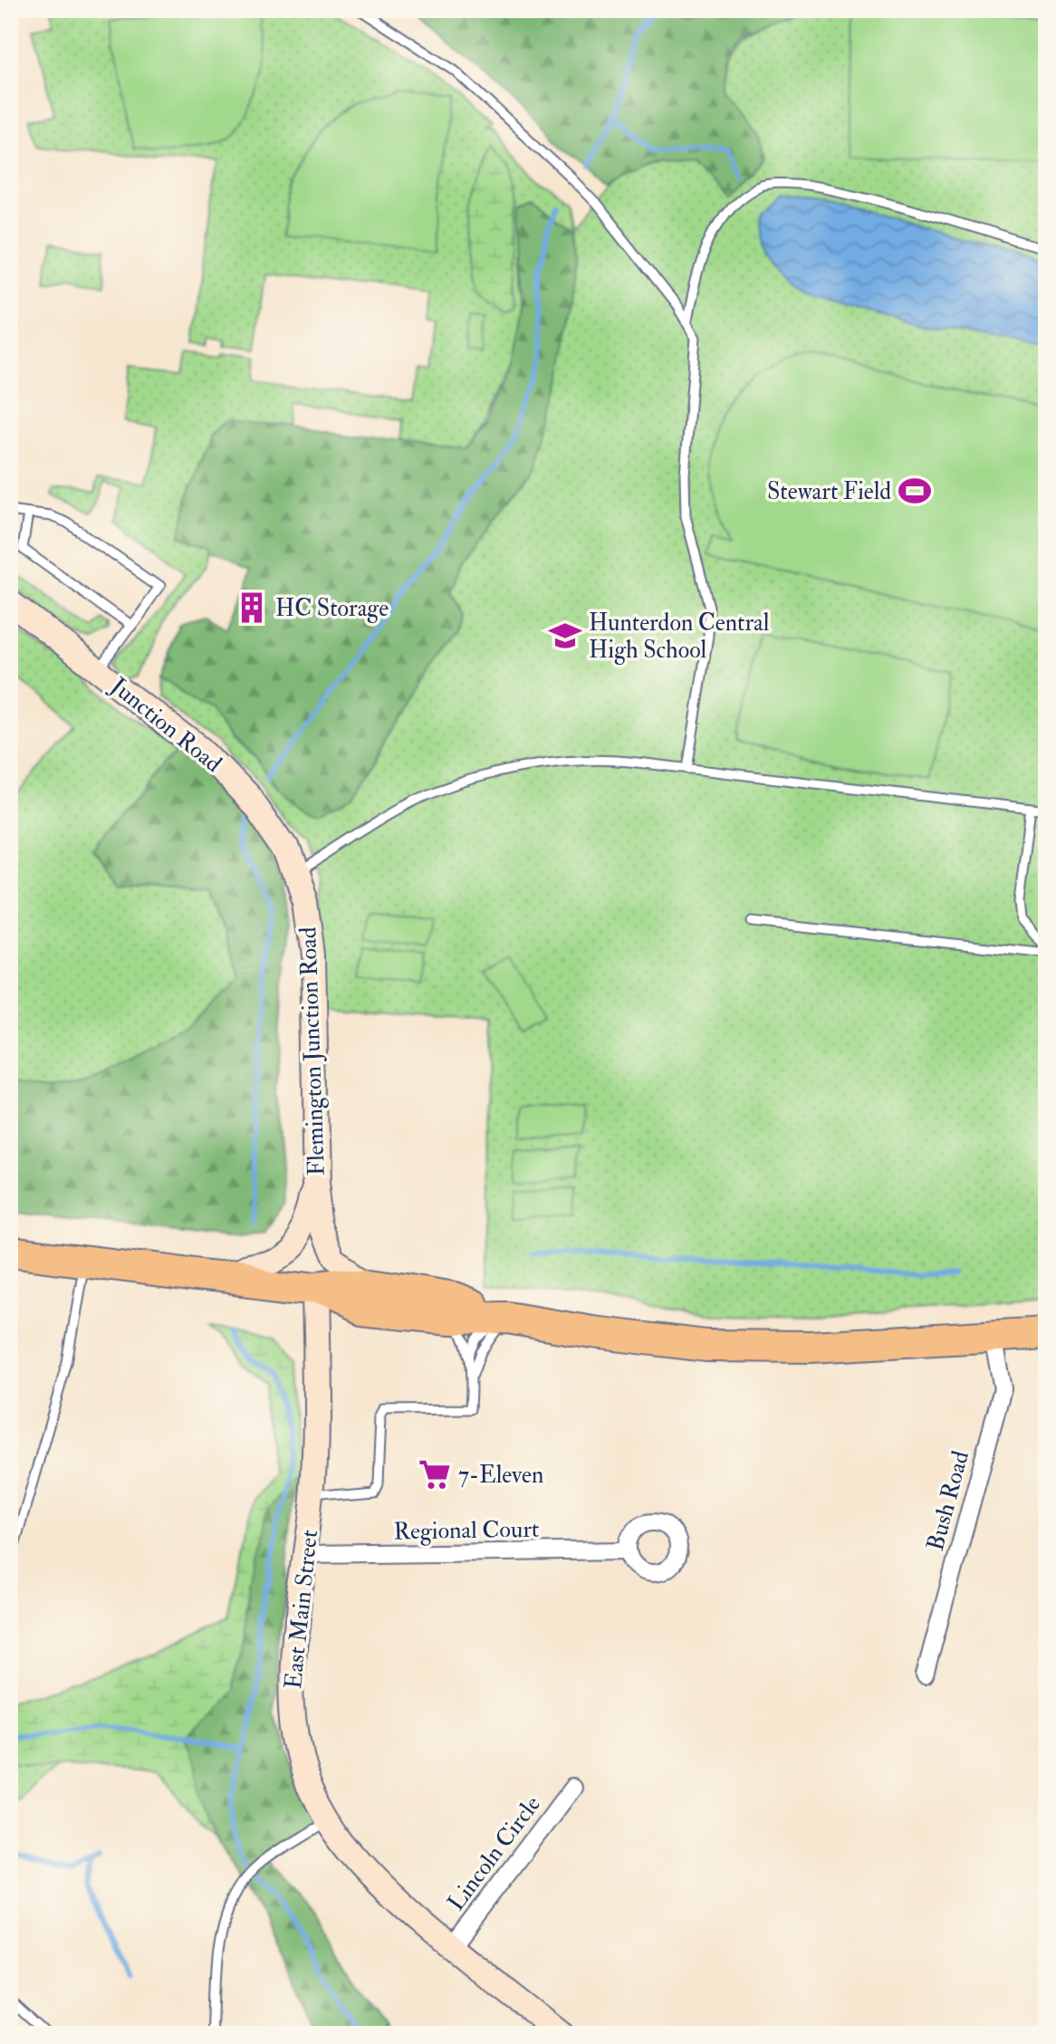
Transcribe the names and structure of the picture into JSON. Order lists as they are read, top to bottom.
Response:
{
  "streets": {
    "street": [
      "Junction Road",
      "Flemington Junction Road",
      "Bush Road",
      "Regional Court",
      "East Main Street",
      "Lincoln Circle"
    ]
  },
  "crossings": [
    ["Junction Road", "Flemington Junction Road"],
    ["Regional Court", "East Main Street"],
    ["East Main Street", "Lincoln Circle"]
  ],
  "places": {
    "sports": ["Stewart Field"],
    "building": ["HC Storage"],
    "school or university": ["Hunterdon Central High School"],
    "supermarket": ["7-Eleven"]
  }
}
